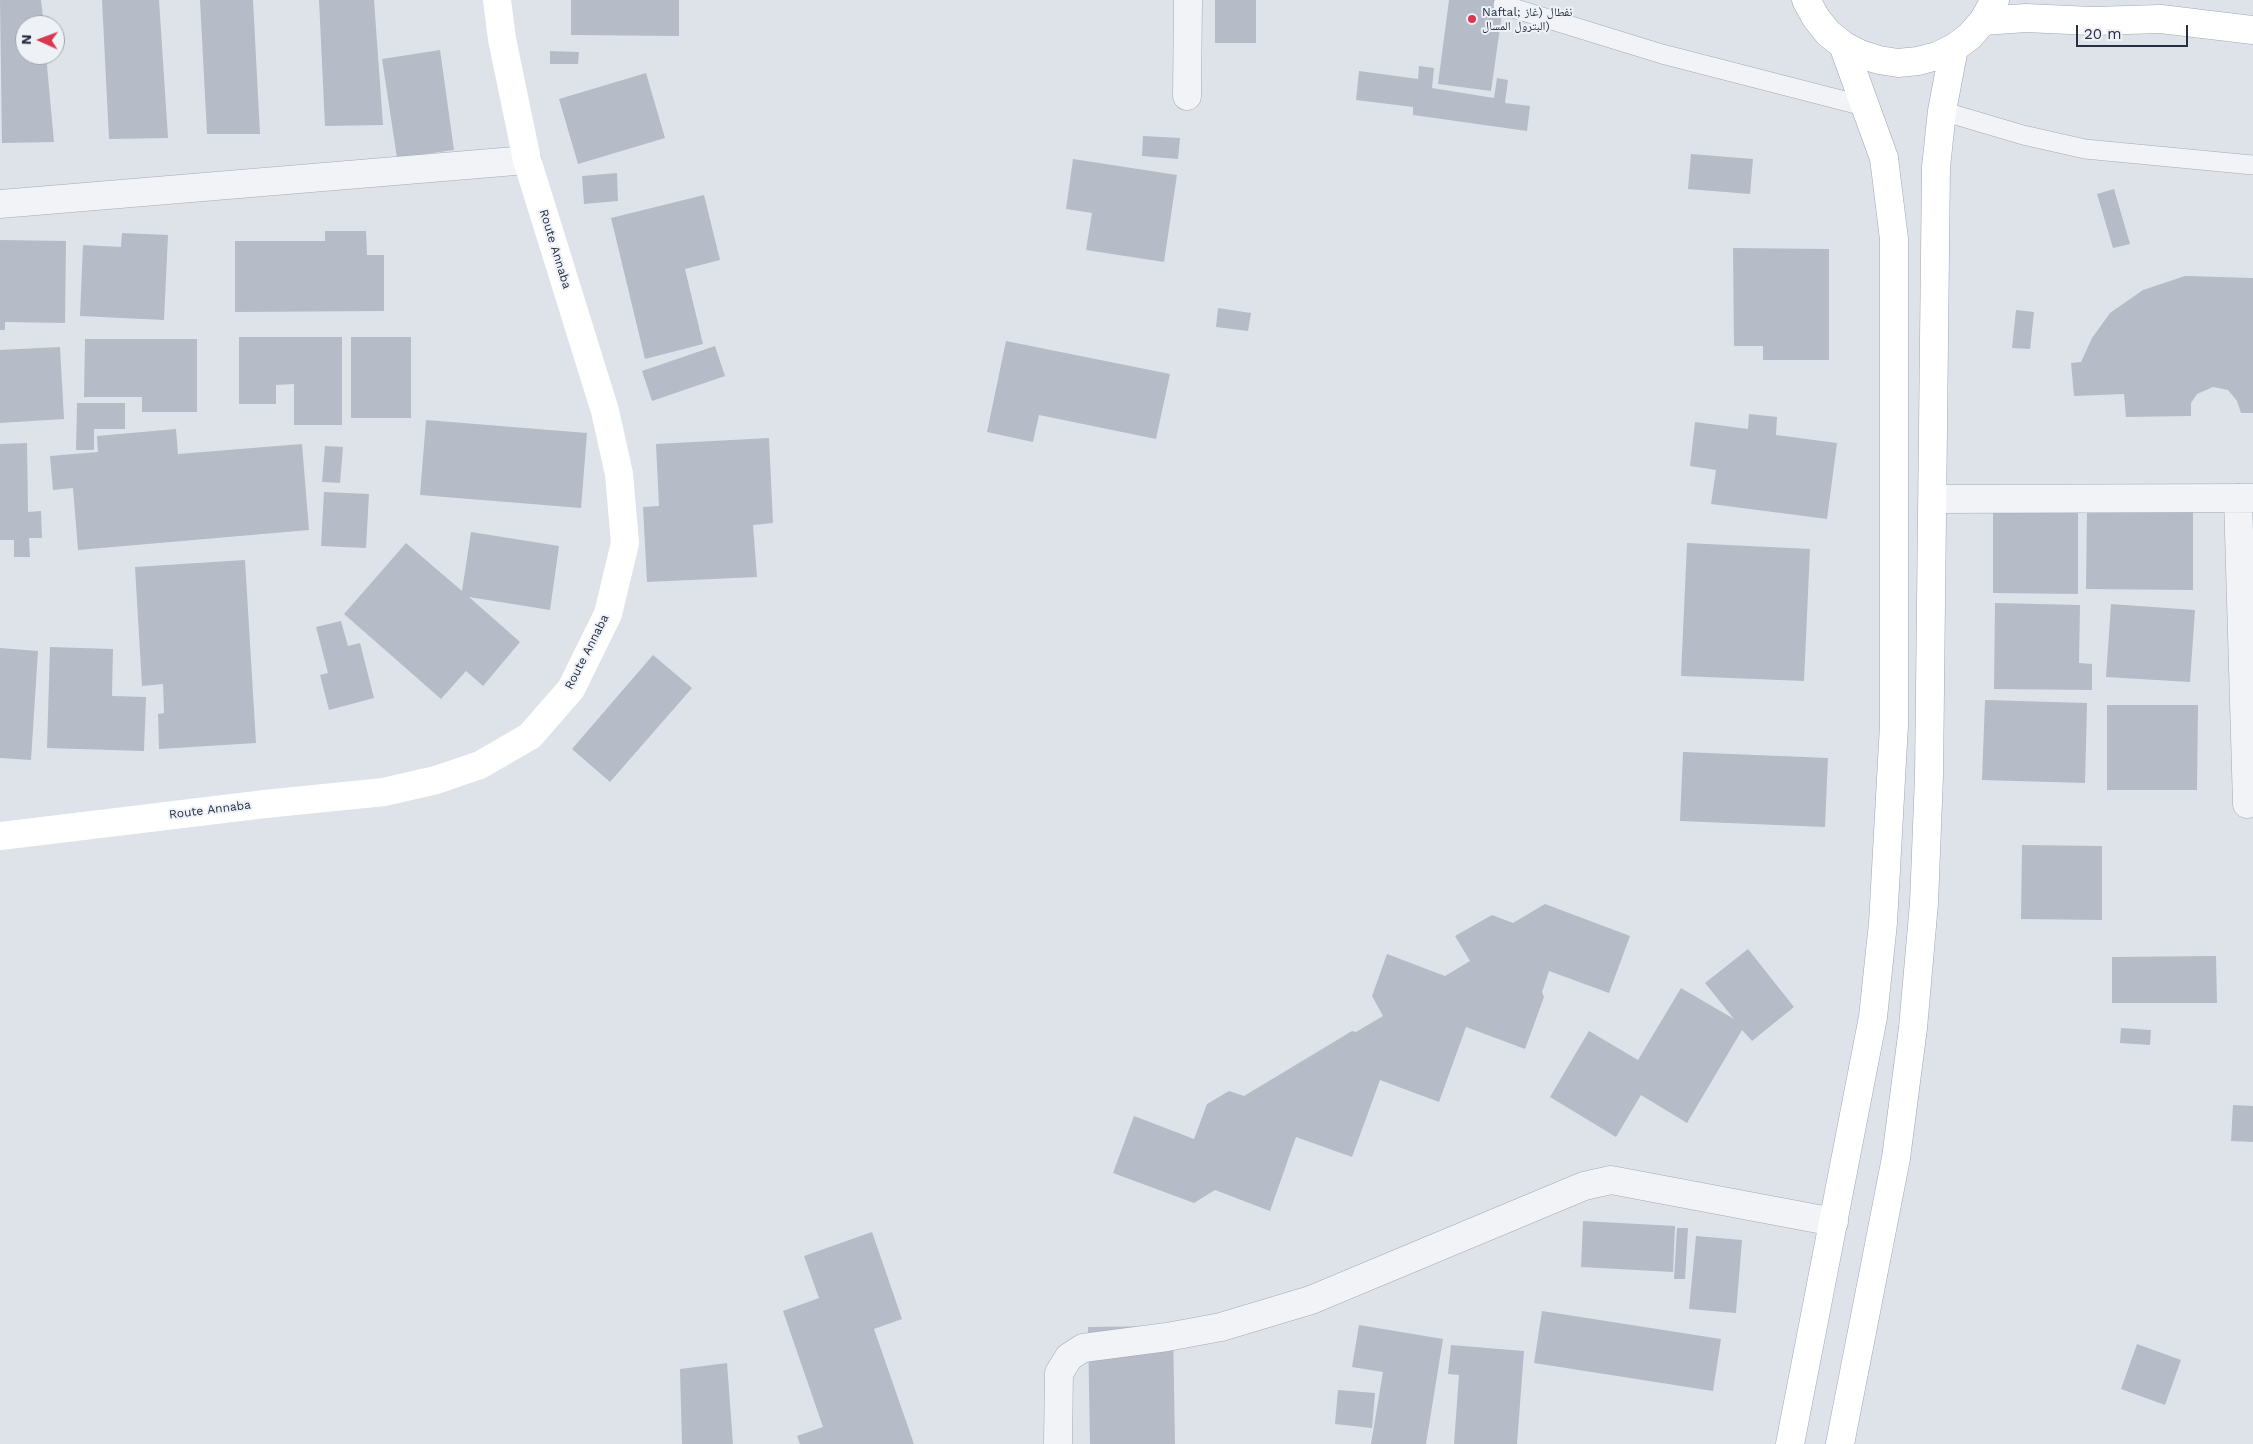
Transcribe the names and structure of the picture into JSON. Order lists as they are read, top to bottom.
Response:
{
  "streets": {
    "main road": ["Route Annaba"]
  },
  "places": ["Naftal; نفطال (غاز البترول المسال)"],
  "scale_bar": "20 m",
  "north": "left"
}
